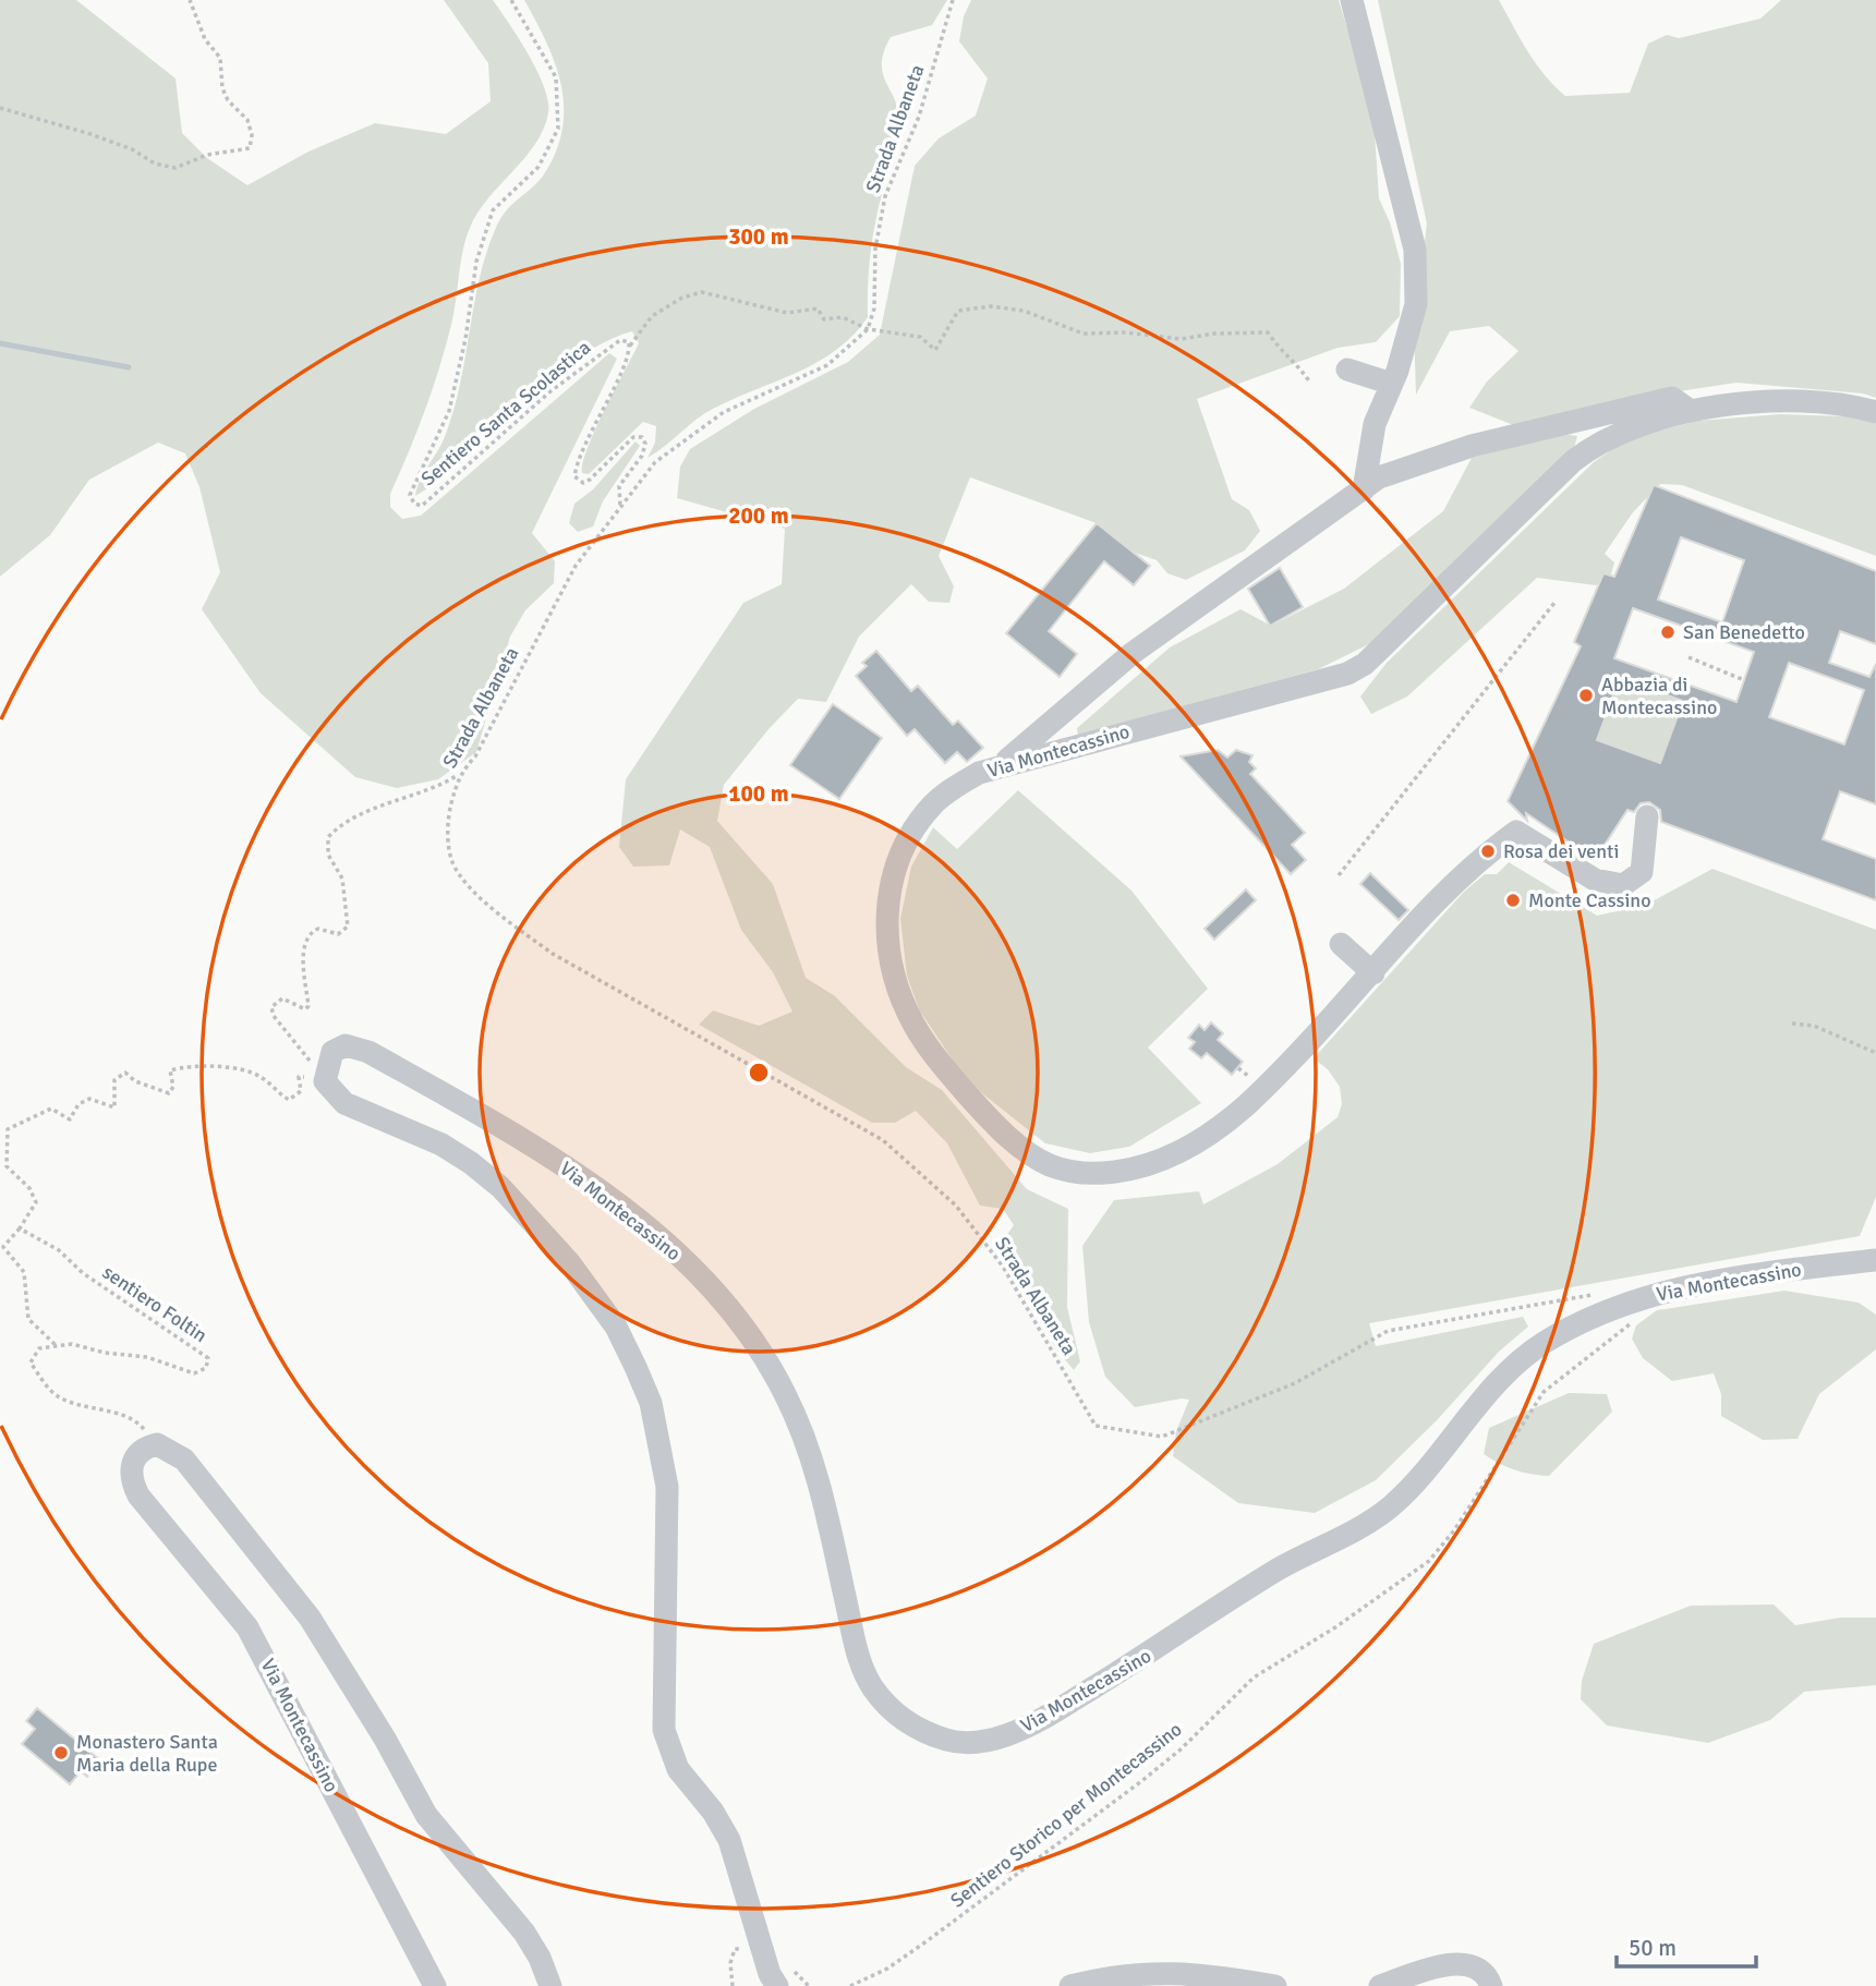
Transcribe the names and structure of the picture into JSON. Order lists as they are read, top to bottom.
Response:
{
  "streets": {
    "street": ["Via Montecassino"],
    "path": [
      "Strada Albaneta",
      "Sentiero Santa Scolastica",
      "sentiero Foltin",
      "Sentiero Storico per Montecassino"
    ]
  },
  "crossings": [
    ["Via Montecassino", "Sentiero Storico per Montecassino"]
  ],
  "places": [
    "San Benedetto",
    "Abbazia di Montecassino",
    "Rosa dei venti",
    "Monte Cassino",
    "Monastero Santa Maria della Rupe"
  ],
  "scale_bar": "50 m",
  "rings": ["300 m", "200 m", "100 m"]
}
